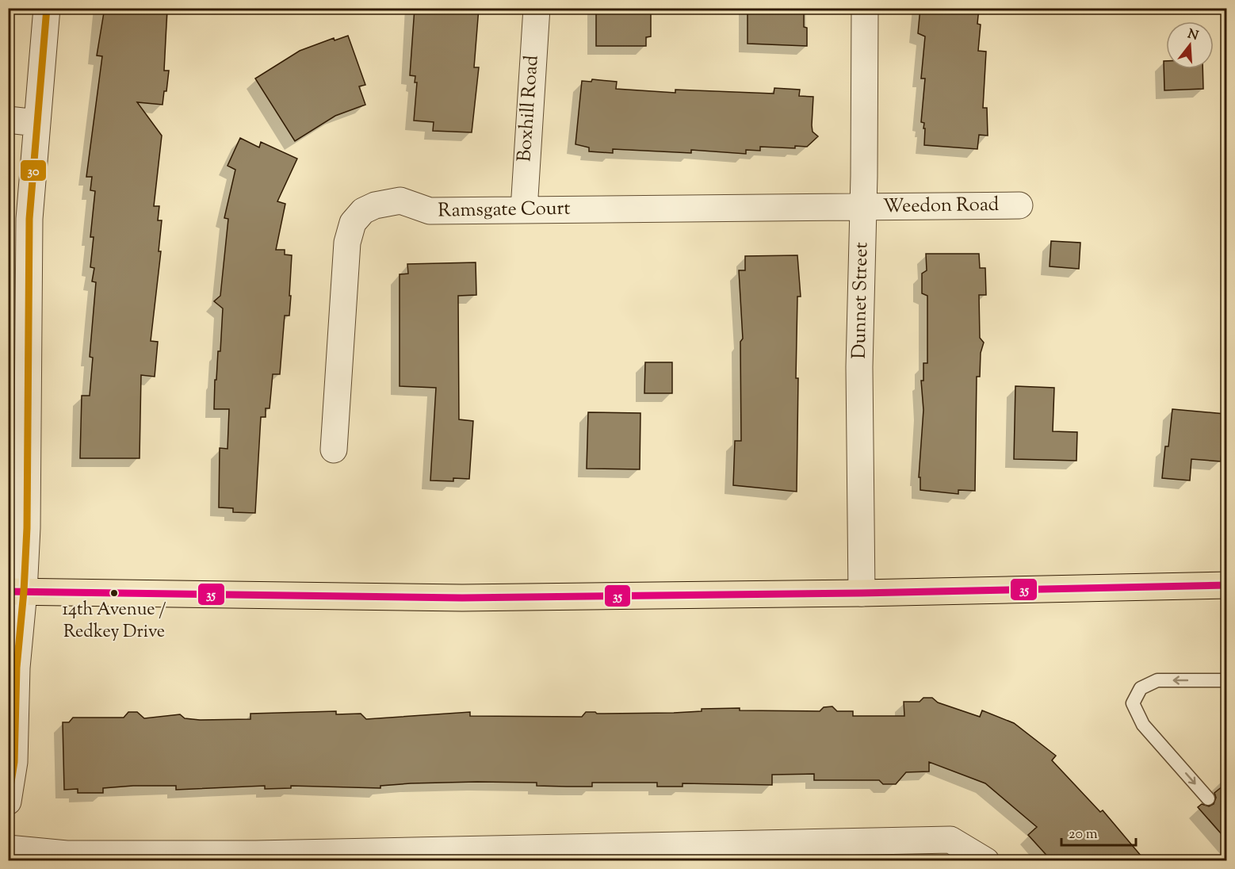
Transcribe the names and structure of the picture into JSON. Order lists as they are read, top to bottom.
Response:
{
  "streets": {
    "street": [
      "Boxhill Road",
      "Weedon Road",
      "Ramsgate Court",
      "Dunnet Street"
    ]
  },
  "crossings": [
    ["Boxhill Road", "Ramsgate Court"],
    ["Weedon Road", "Ramsgate Court"],
    ["Weedon Road", "Dunnet Street"],
    ["Ramsgate Court", "Dunnet Street"]
  ],
  "places": ["14th Avenue / Redkey Drive"],
  "lines": ["transit line 30", "transit line 35"],
  "scale_bar": "20 m",
  "north": "top"
}
